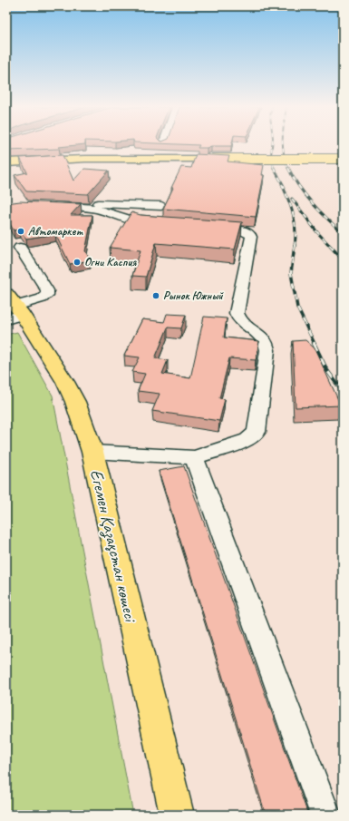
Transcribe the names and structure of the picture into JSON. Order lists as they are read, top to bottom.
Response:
{
  "streets": {
    "main road": ["Егемен Қазақстан көшесі"]
  },
  "places": ["Автомаркет", "Огни Каспия", "Рынок Южный"]
}
